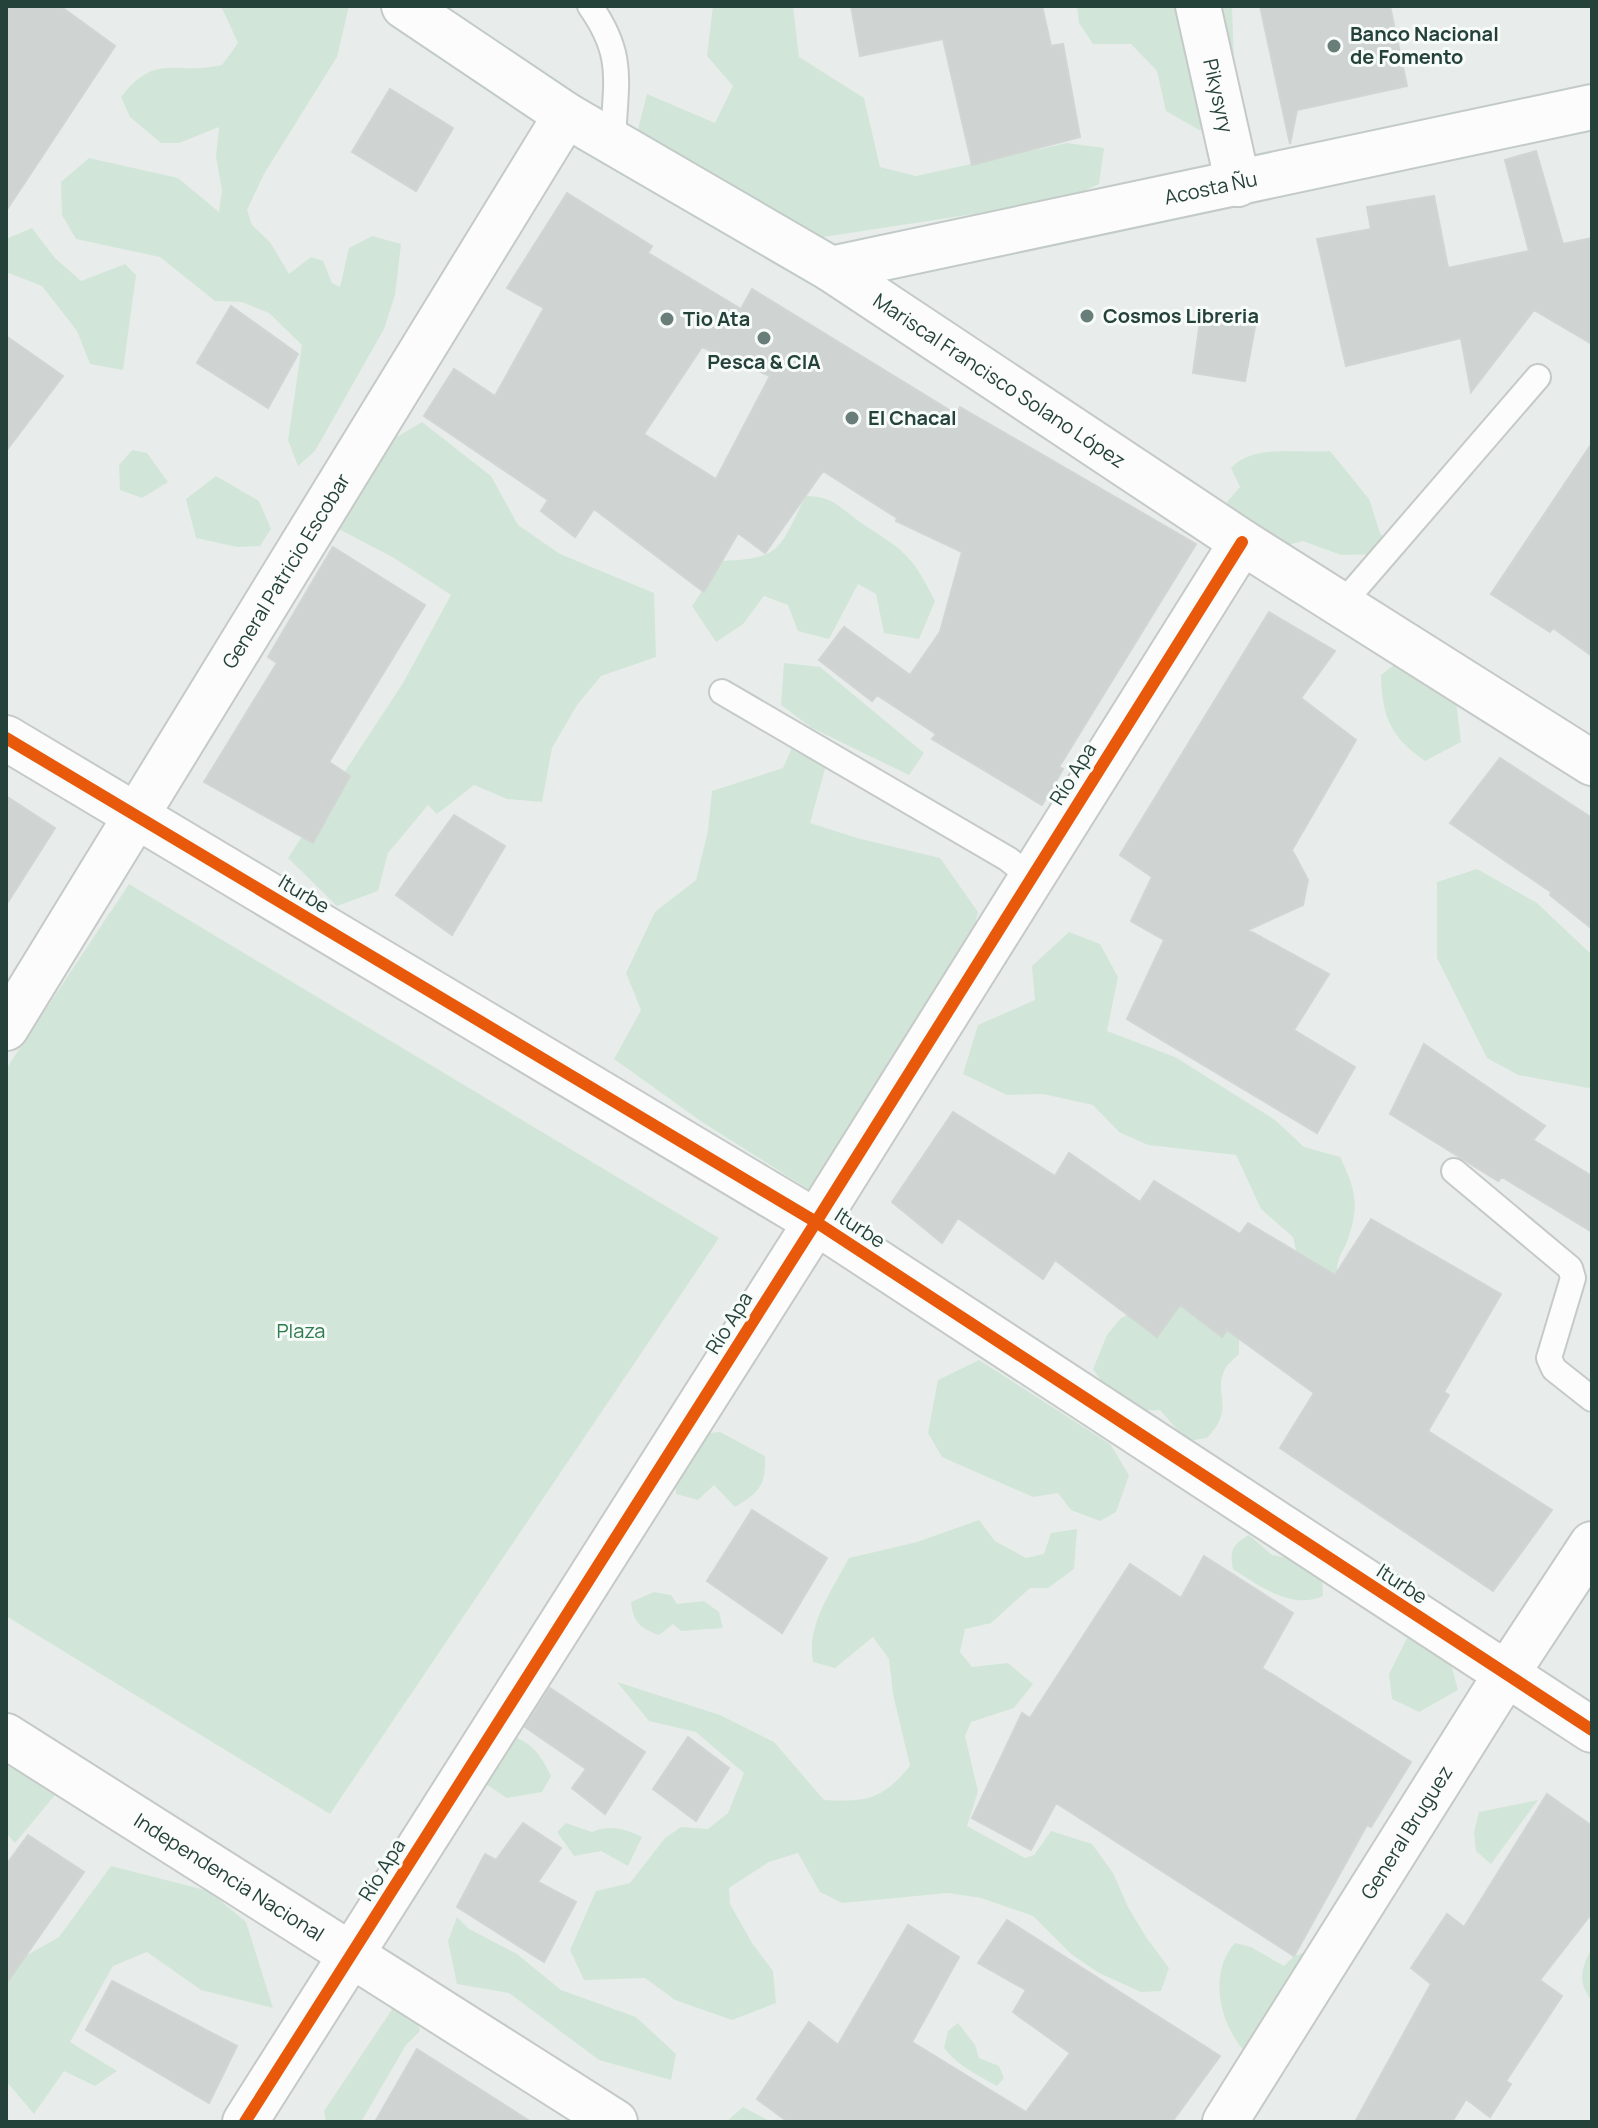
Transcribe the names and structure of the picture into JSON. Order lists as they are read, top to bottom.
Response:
{
  "streets": {
    "street": [
      "Pikysyry",
      "Acosta Ñu",
      "Mariscal Francisco Solano López",
      "General Patricio Escobar",
      "Río Apa",
      "Iturbe",
      "General Bruguez",
      "Independencia Nacional"
    ]
  },
  "crossings": [
    ["Pikysyry", "Acosta Ñu"],
    ["Acosta Ñu", "Mariscal Francisco Solano López"],
    ["Mariscal Francisco Solano López", "General Patricio Escobar"],
    ["Mariscal Francisco Solano López", "Río Apa"],
    ["General Patricio Escobar", "Iturbe"],
    ["Río Apa", "Iturbe"],
    ["Río Apa", "Independencia Nacional"],
    ["Iturbe", "General Bruguez"]
  ],
  "parks": ["Plaza"],
  "places": [
    "Banco Nacional de Fomento",
    "Cosmos Libreria",
    "Tio Ata",
    "Pesca & CIA",
    "El Chacal"
  ]
}
